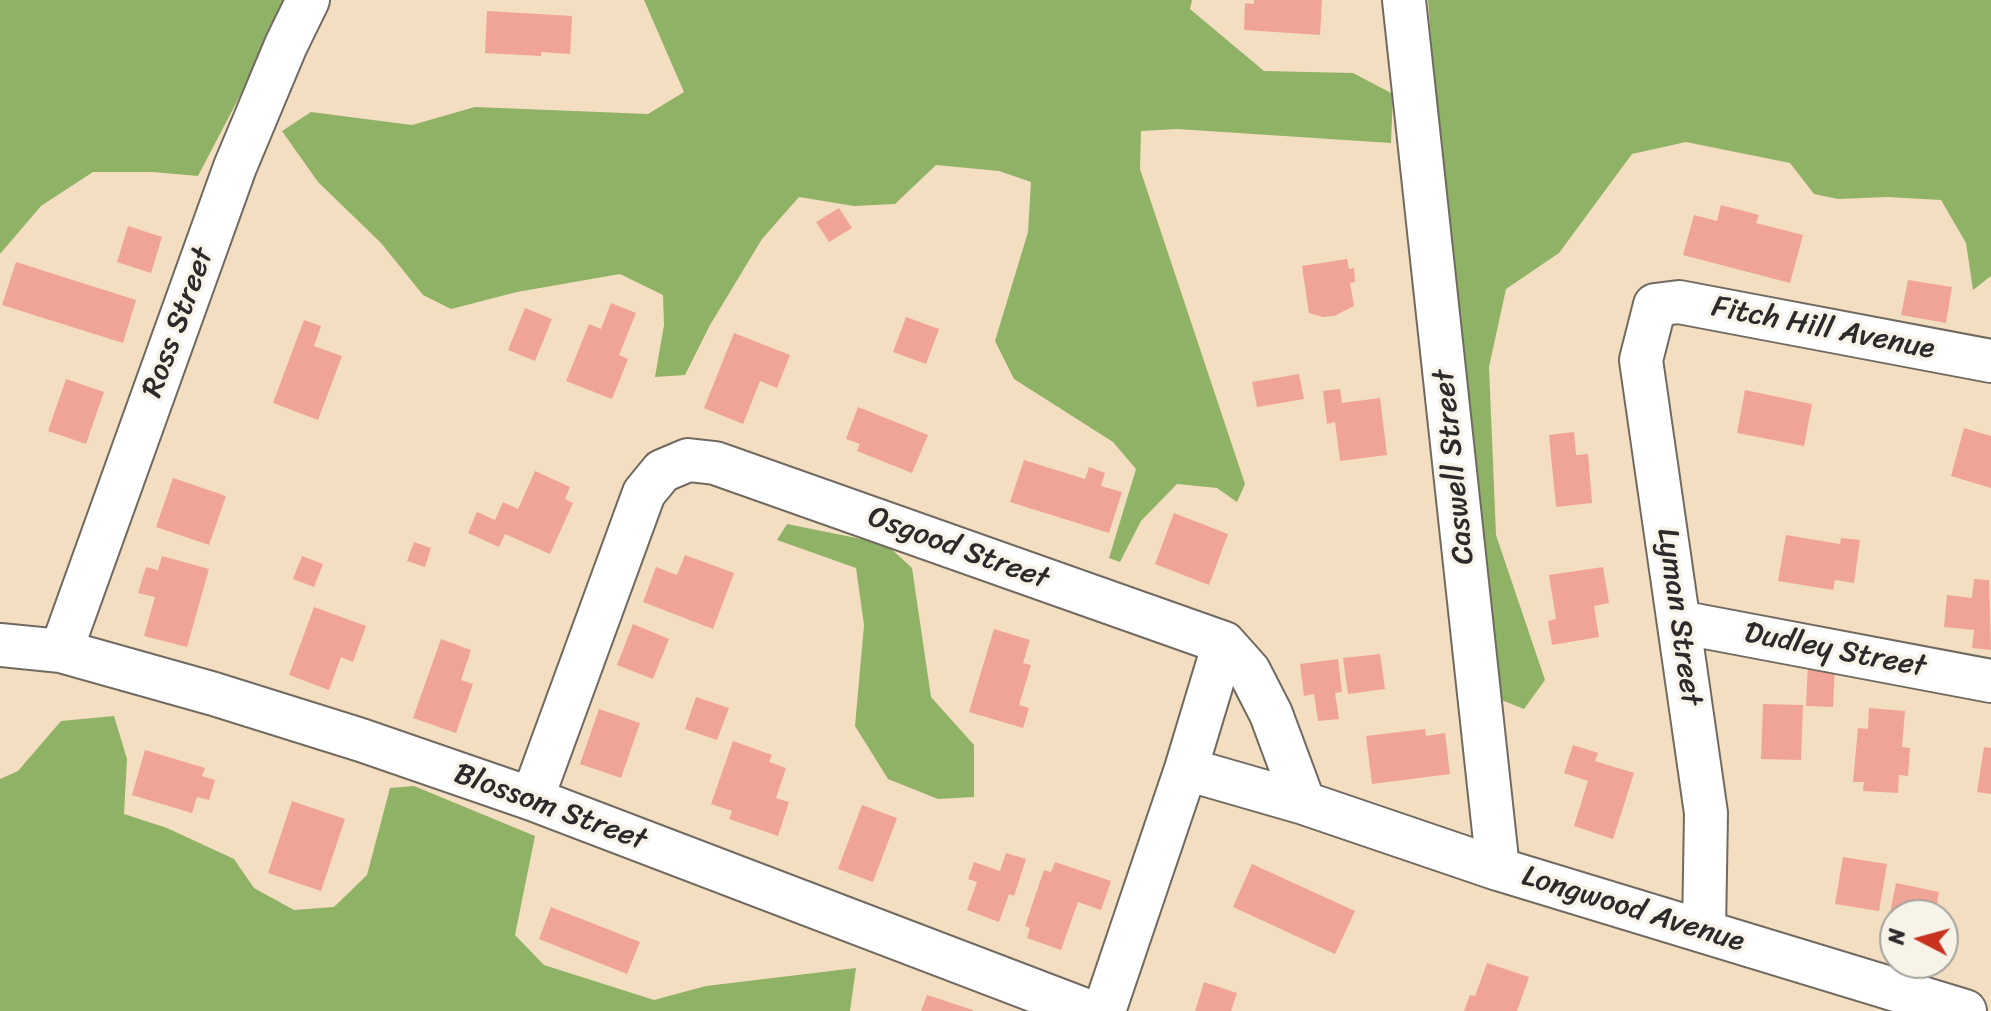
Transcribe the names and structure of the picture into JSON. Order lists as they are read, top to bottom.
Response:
{
  "streets": {
    "street": [
      "Ross Street",
      "Fitch Hill Avenue",
      "Caswell Street",
      "Osgood Street",
      "Lyman Street",
      "Dudley Street",
      "Blossom Street",
      "Longwood Avenue"
    ]
  },
  "crossings": [
    ["Ross Street", "Blossom Street"],
    ["Fitch Hill Avenue", "Lyman Street"],
    ["Caswell Street", "Longwood Avenue"],
    ["Osgood Street", "Blossom Street"],
    ["Lyman Street", "Dudley Street"],
    ["Lyman Street", "Longwood Avenue"]
  ],
  "north": "left"
}
